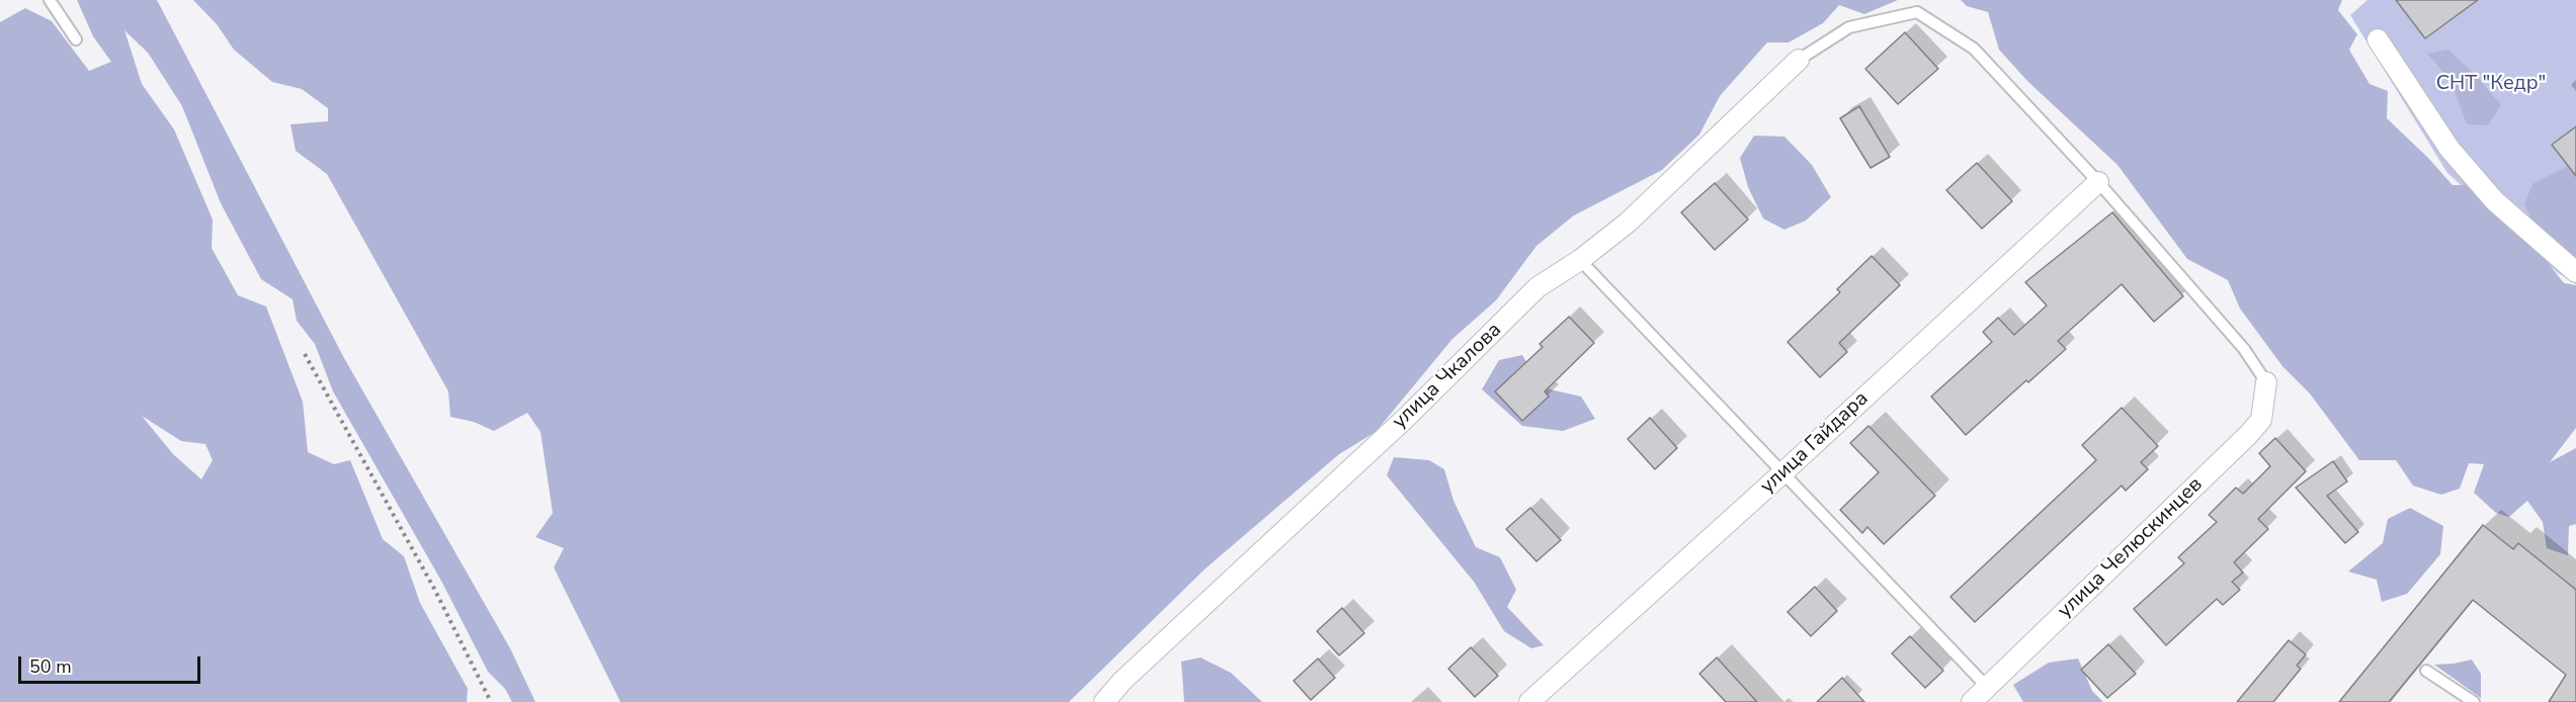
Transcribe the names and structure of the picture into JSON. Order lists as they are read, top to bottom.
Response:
{
  "streets": {
    "street": ["улица Чкалова", "улица Гайдара", "улица Челюскинцев"]
  },
  "parks": ["СНТ \"Кедр\""],
  "scale_bar": "50 m"
}
